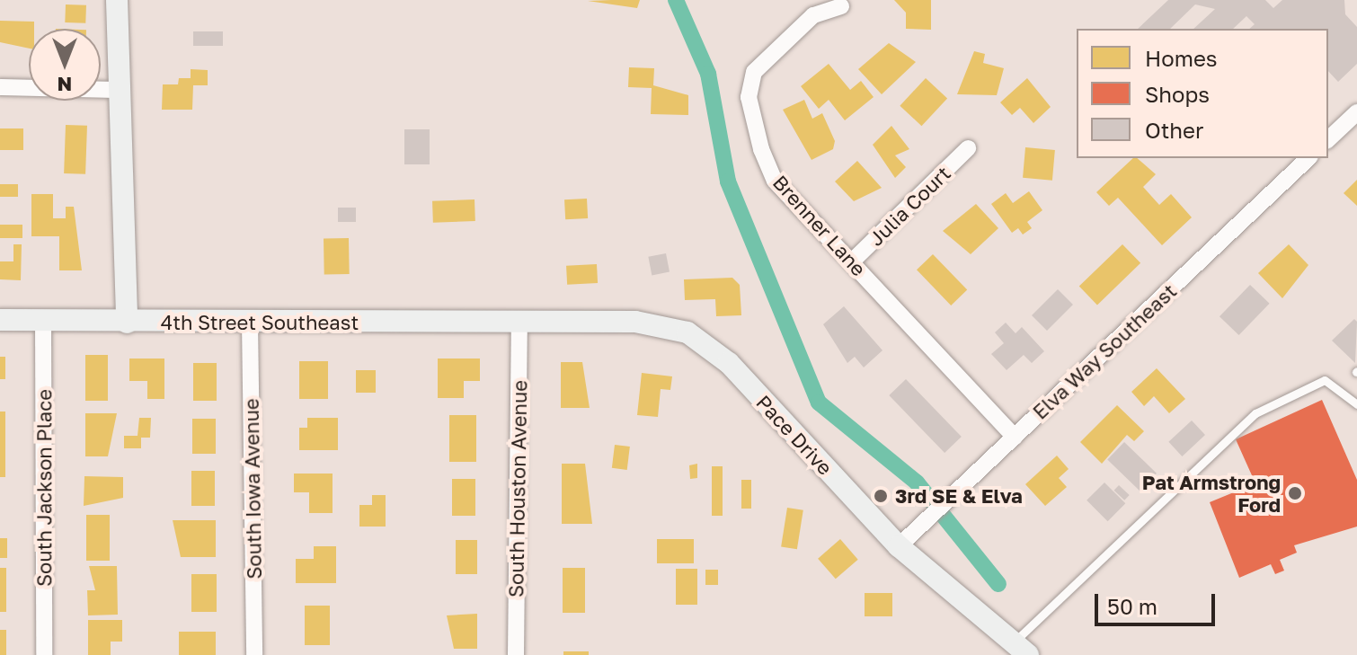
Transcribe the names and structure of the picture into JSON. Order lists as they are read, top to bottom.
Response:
{
  "streets": {
    "street": [
      "Julia Court",
      "Brenner Lane",
      "4th Street Southeast",
      "Elva Way Southeast",
      "Pace Drive",
      "South Jackson Place",
      "South Iowa Avenue",
      "South Houston Avenue"
    ]
  },
  "crossings": [
    ["Julia Court", "Brenner Lane"],
    ["Brenner Lane", "Elva Way Southeast"],
    ["4th Street Southeast", "Pace Drive"],
    ["4th Street Southeast", "South Jackson Place"],
    ["4th Street Southeast", "South Iowa Avenue"],
    ["4th Street Southeast", "South Houston Avenue"],
    ["Elva Way Southeast", "Pace Drive"],
    ["Pace Drive", "South Houston Avenue"]
  ],
  "places": ["Pat Armstrong Ford", "3rd SE & Elva"],
  "legend": ["Homes", "Shops", "Other"],
  "scale_bar": "50 m",
  "north": "bottom"
}
